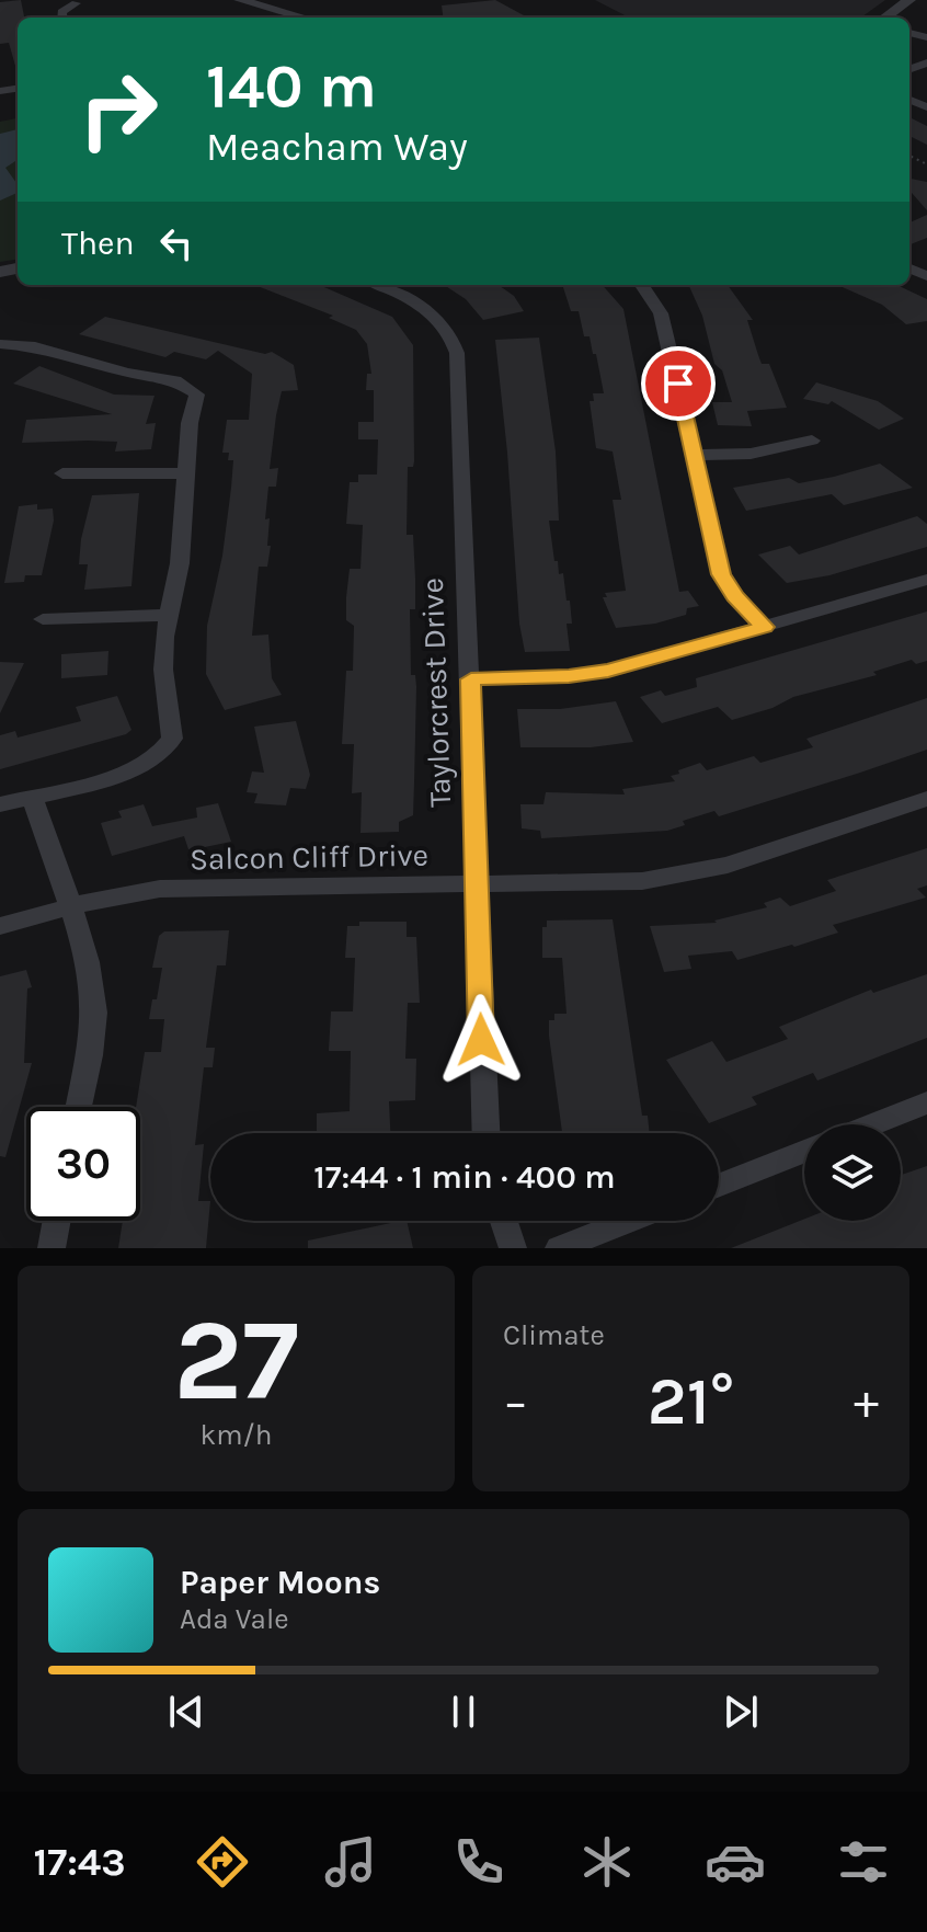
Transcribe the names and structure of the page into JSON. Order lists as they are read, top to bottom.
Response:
{
  "streets": {
    "street": ["Taylorcrest Drive", "Salcon Cliff Drive"]
  },
  "crossings": [
    ["Taylorcrest Drive", "Salcon Cliff Drive"]
  ],
  "page": {
    "turn": ["140 m", "Meacham Way"],
    "then": "Then",
    "limit": "30",
    "trip": "17:44 · 1 min · 400 m",
    "tile": [
      ["27", "km/h"],
      "Climate"
    ],
    "heat": ["−", "21°", "+"],
    "song": ["Paper Moons", "Ada Vale"],
    "tabs": "17:43"
  }
}
